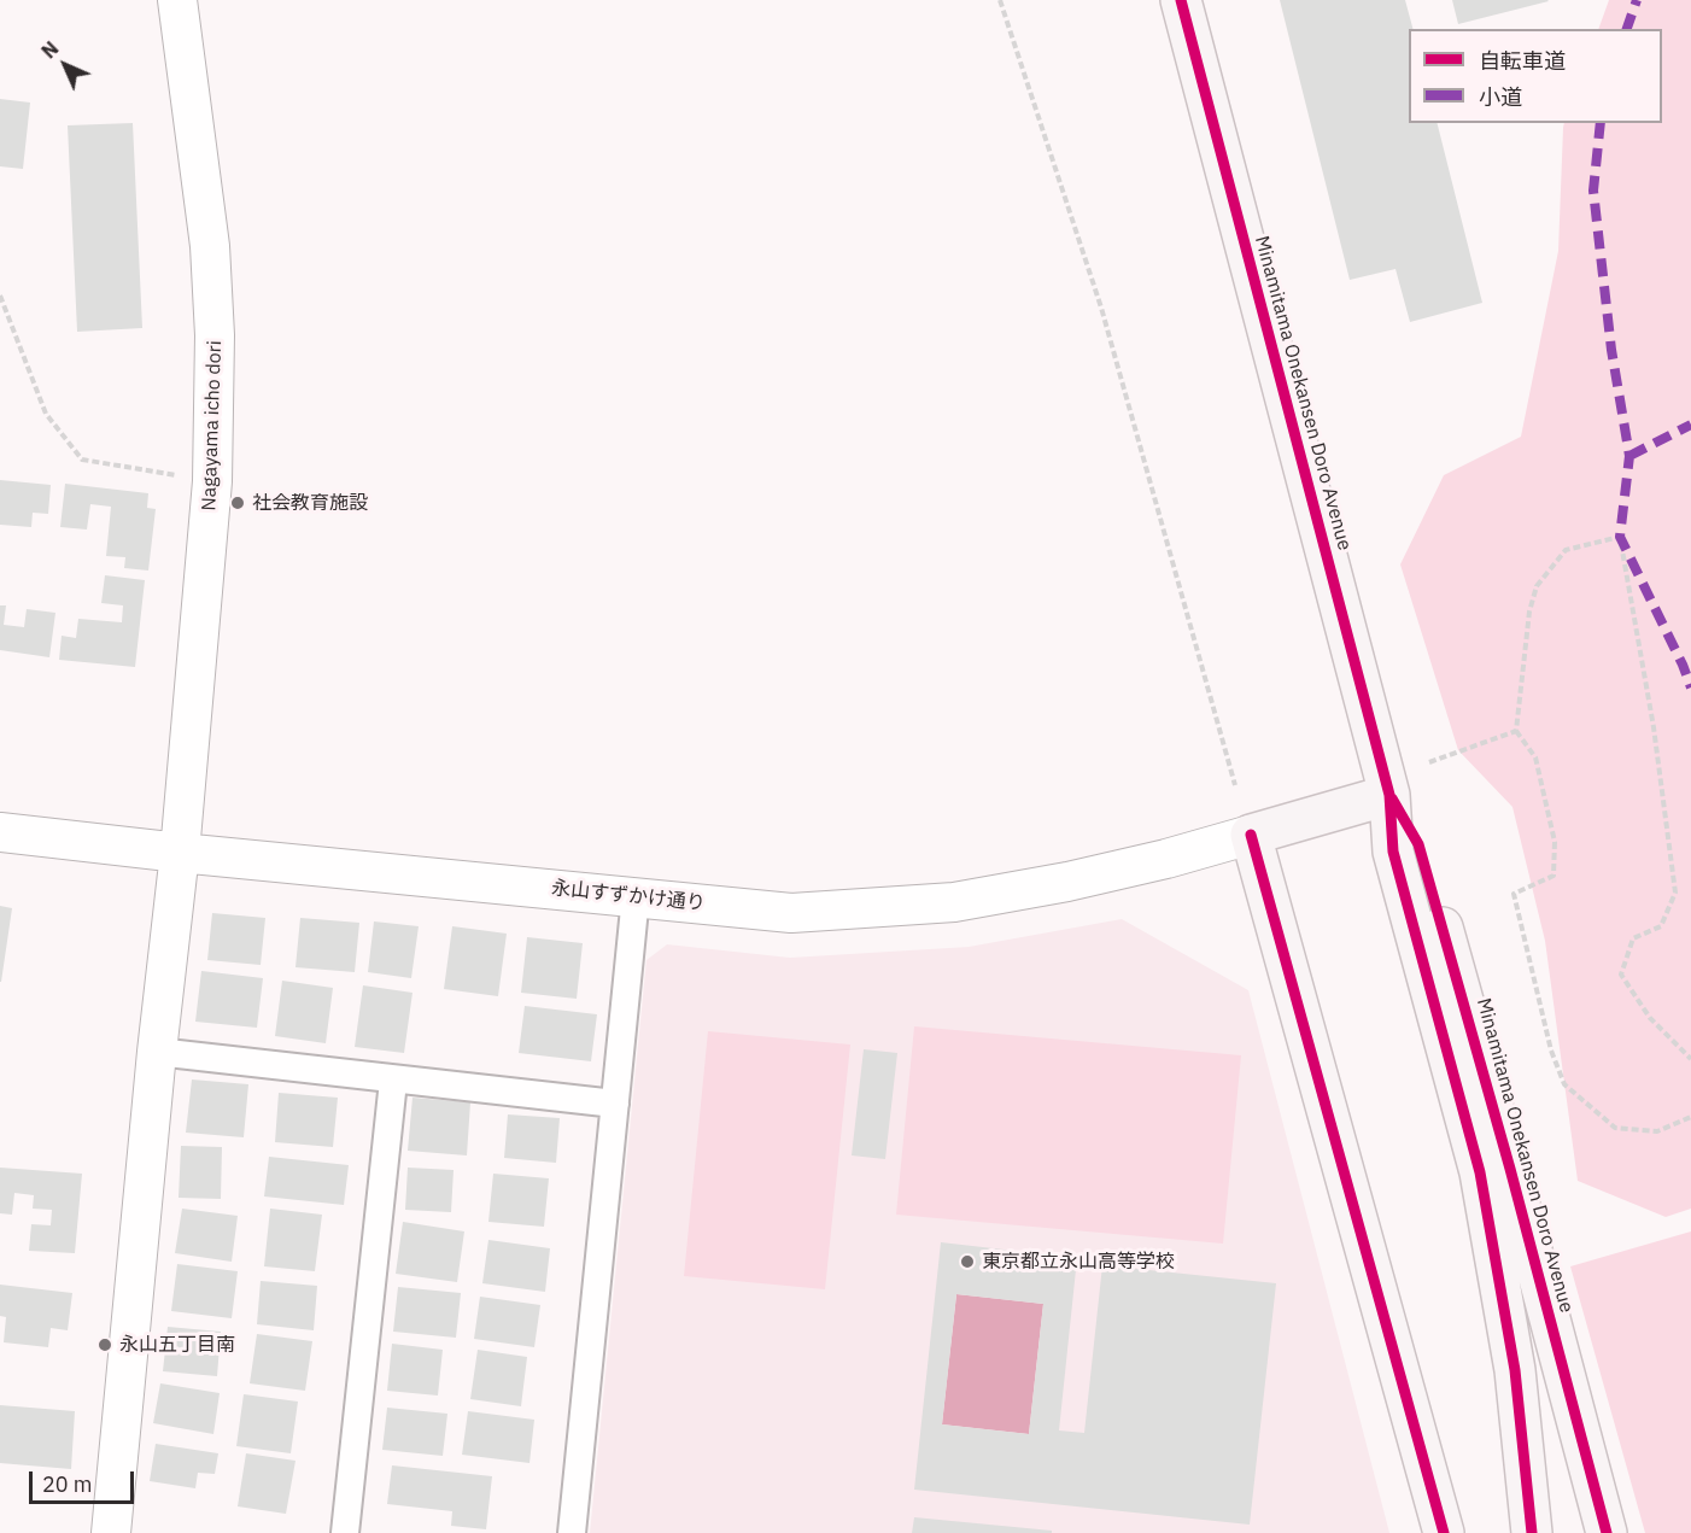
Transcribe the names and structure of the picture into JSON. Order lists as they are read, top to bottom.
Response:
{
  "streets": {
    "main road": ["Minamitama Onekansen Doro Avenue"],
    "street": ["Nagayama icho dori", "永山すずかけ通り"]
  },
  "crossings": [
    ["Nagayama icho dori", "永山すずかけ通り"]
  ],
  "places": ["社会教育施設", "東京都立永山高等学校", "永山五丁目南"],
  "legend": ["自転車道", "小道"],
  "scale_bar": "20 m",
  "north": "top left"
}
